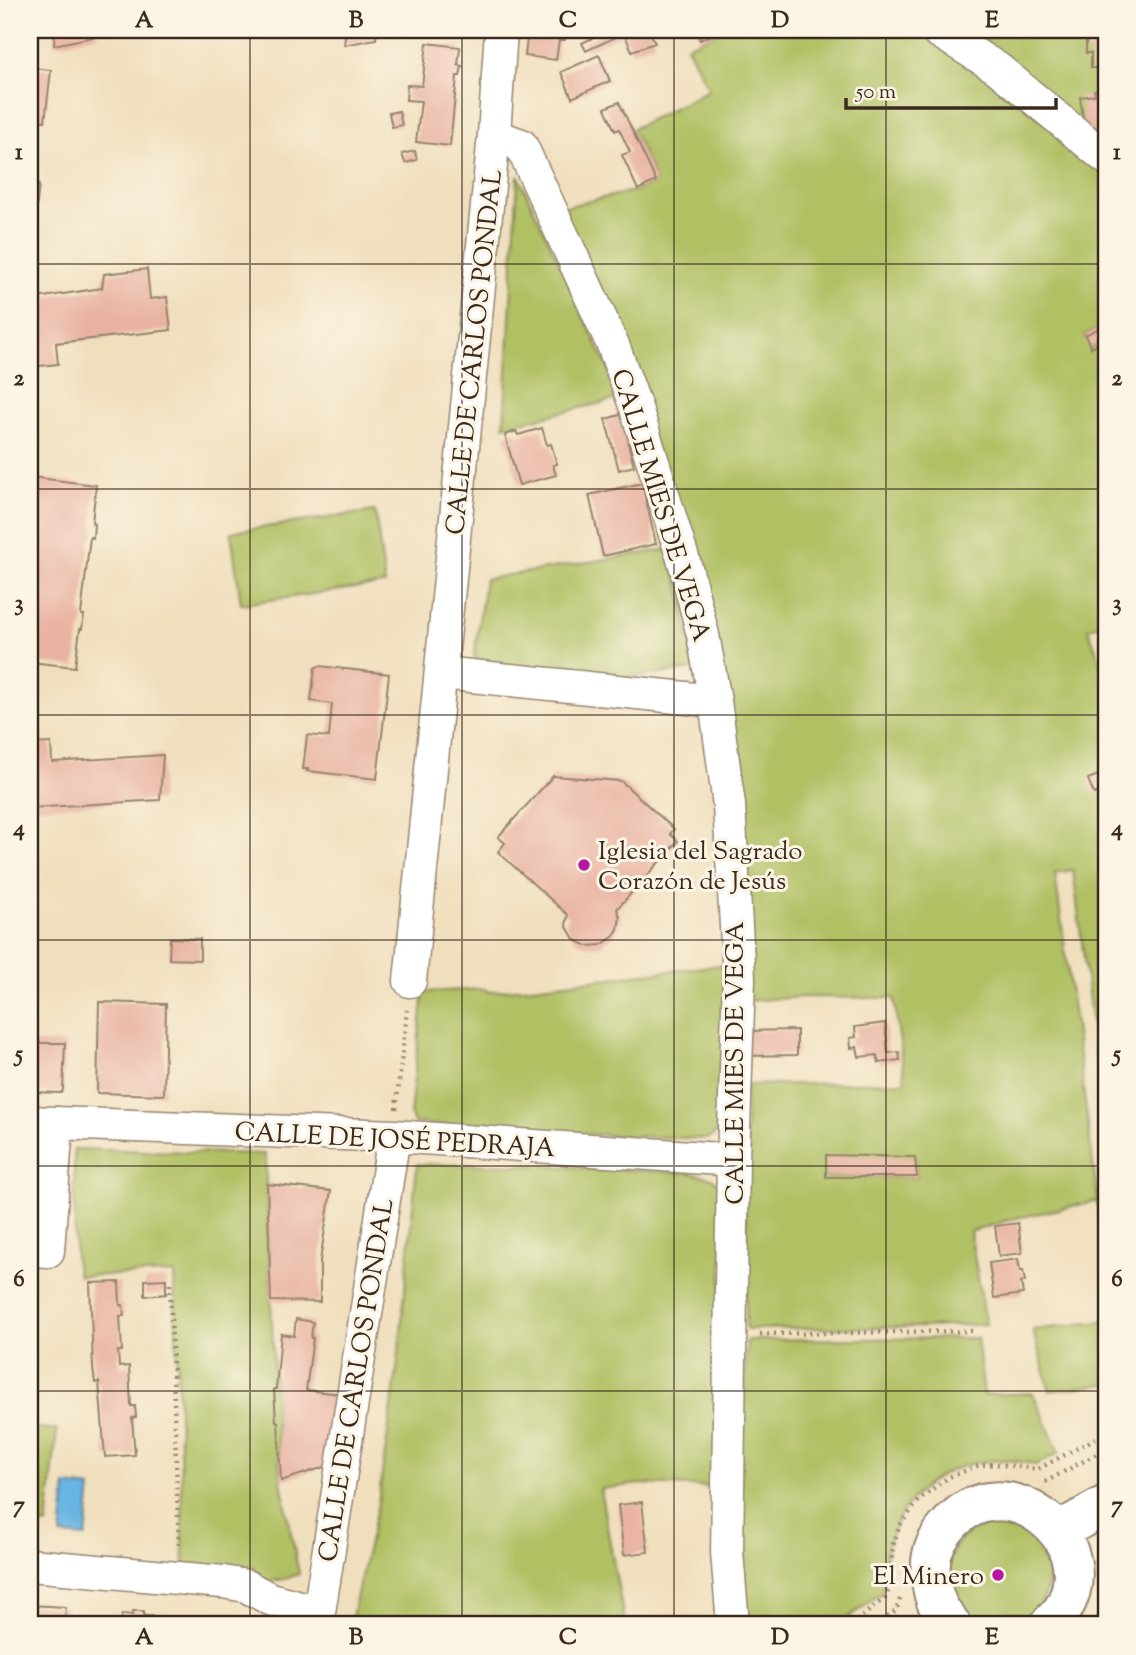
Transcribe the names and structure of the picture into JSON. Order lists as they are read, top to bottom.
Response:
{
  "streets": {
    "street": ["CALLE DE CARLOS PONDAL", "CALLE MIES DE VEGA", "CALLE DE JOSÉ PEDRAJA"]
  },
  "crossings": [
    ["CALLE DE CARLOS PONDAL", "CALLE MIES DE VEGA"],
    ["CALLE DE CARLOS PONDAL", "CALLE DE JOSÉ PEDRAJA"],
    ["CALLE MIES DE VEGA", "CALLE DE JOSÉ PEDRAJA"]
  ],
  "places": ["Iglesia del Sagrado Corazón de Jesús", "El Minero"],
  "scale_bar": "50 m",
  "grid": {
    "columns": [
      "A",
      "B",
      "C",
      "D",
      "E"
    ],
    "rows": [
      "1",
      "2",
      "3",
      "4",
      "5",
      "6",
      "7"
    ]
  }
}
